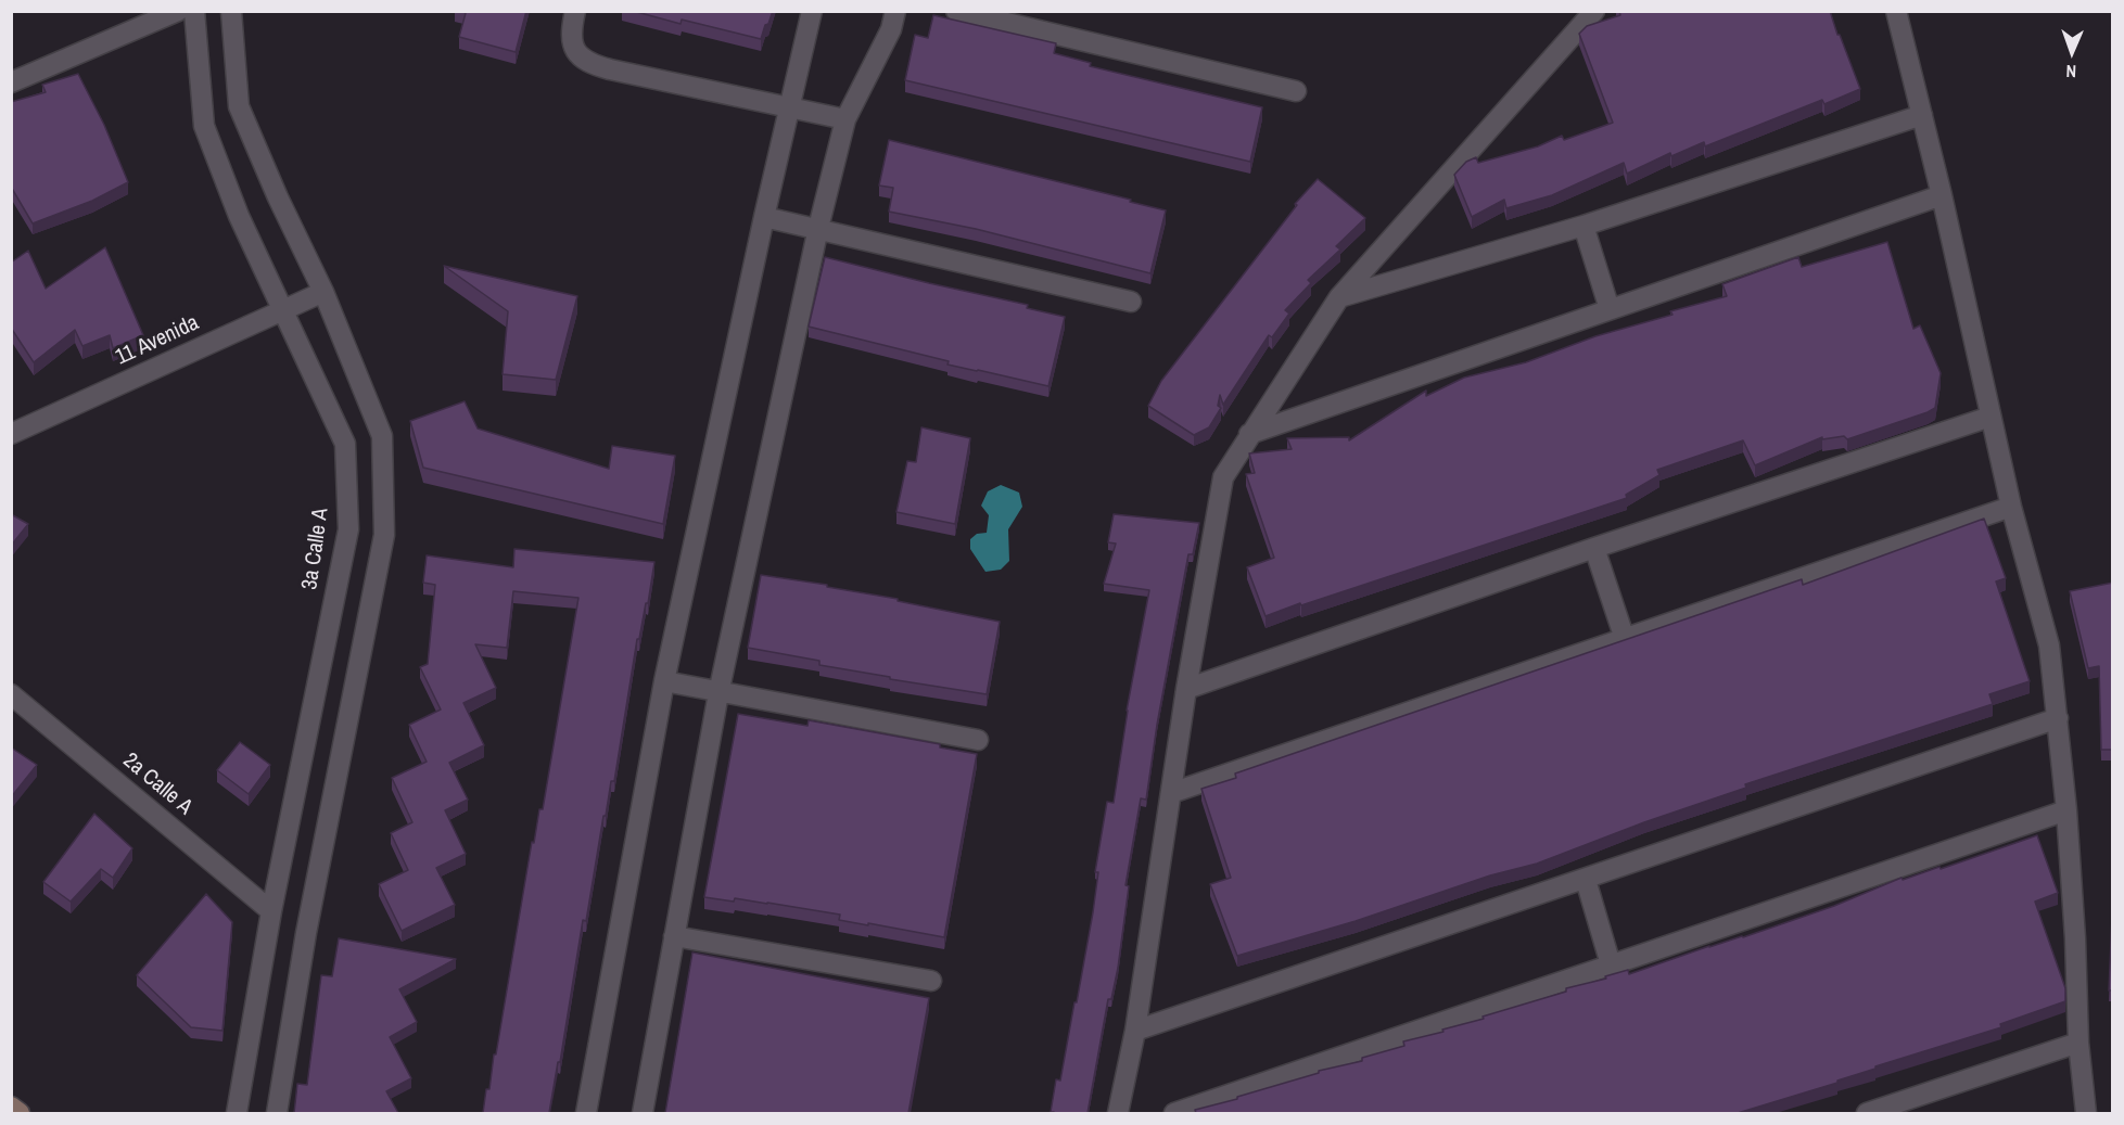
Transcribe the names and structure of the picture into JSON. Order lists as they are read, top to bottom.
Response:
{
  "streets": {
    "street": ["11 Avenida", "3a Calle A", "2a Calle A"]
  },
  "crossings": [
    ["11 Avenida", "3a Calle A"],
    ["3a Calle A", "2a Calle A"]
  ],
  "north": "bottom"
}
